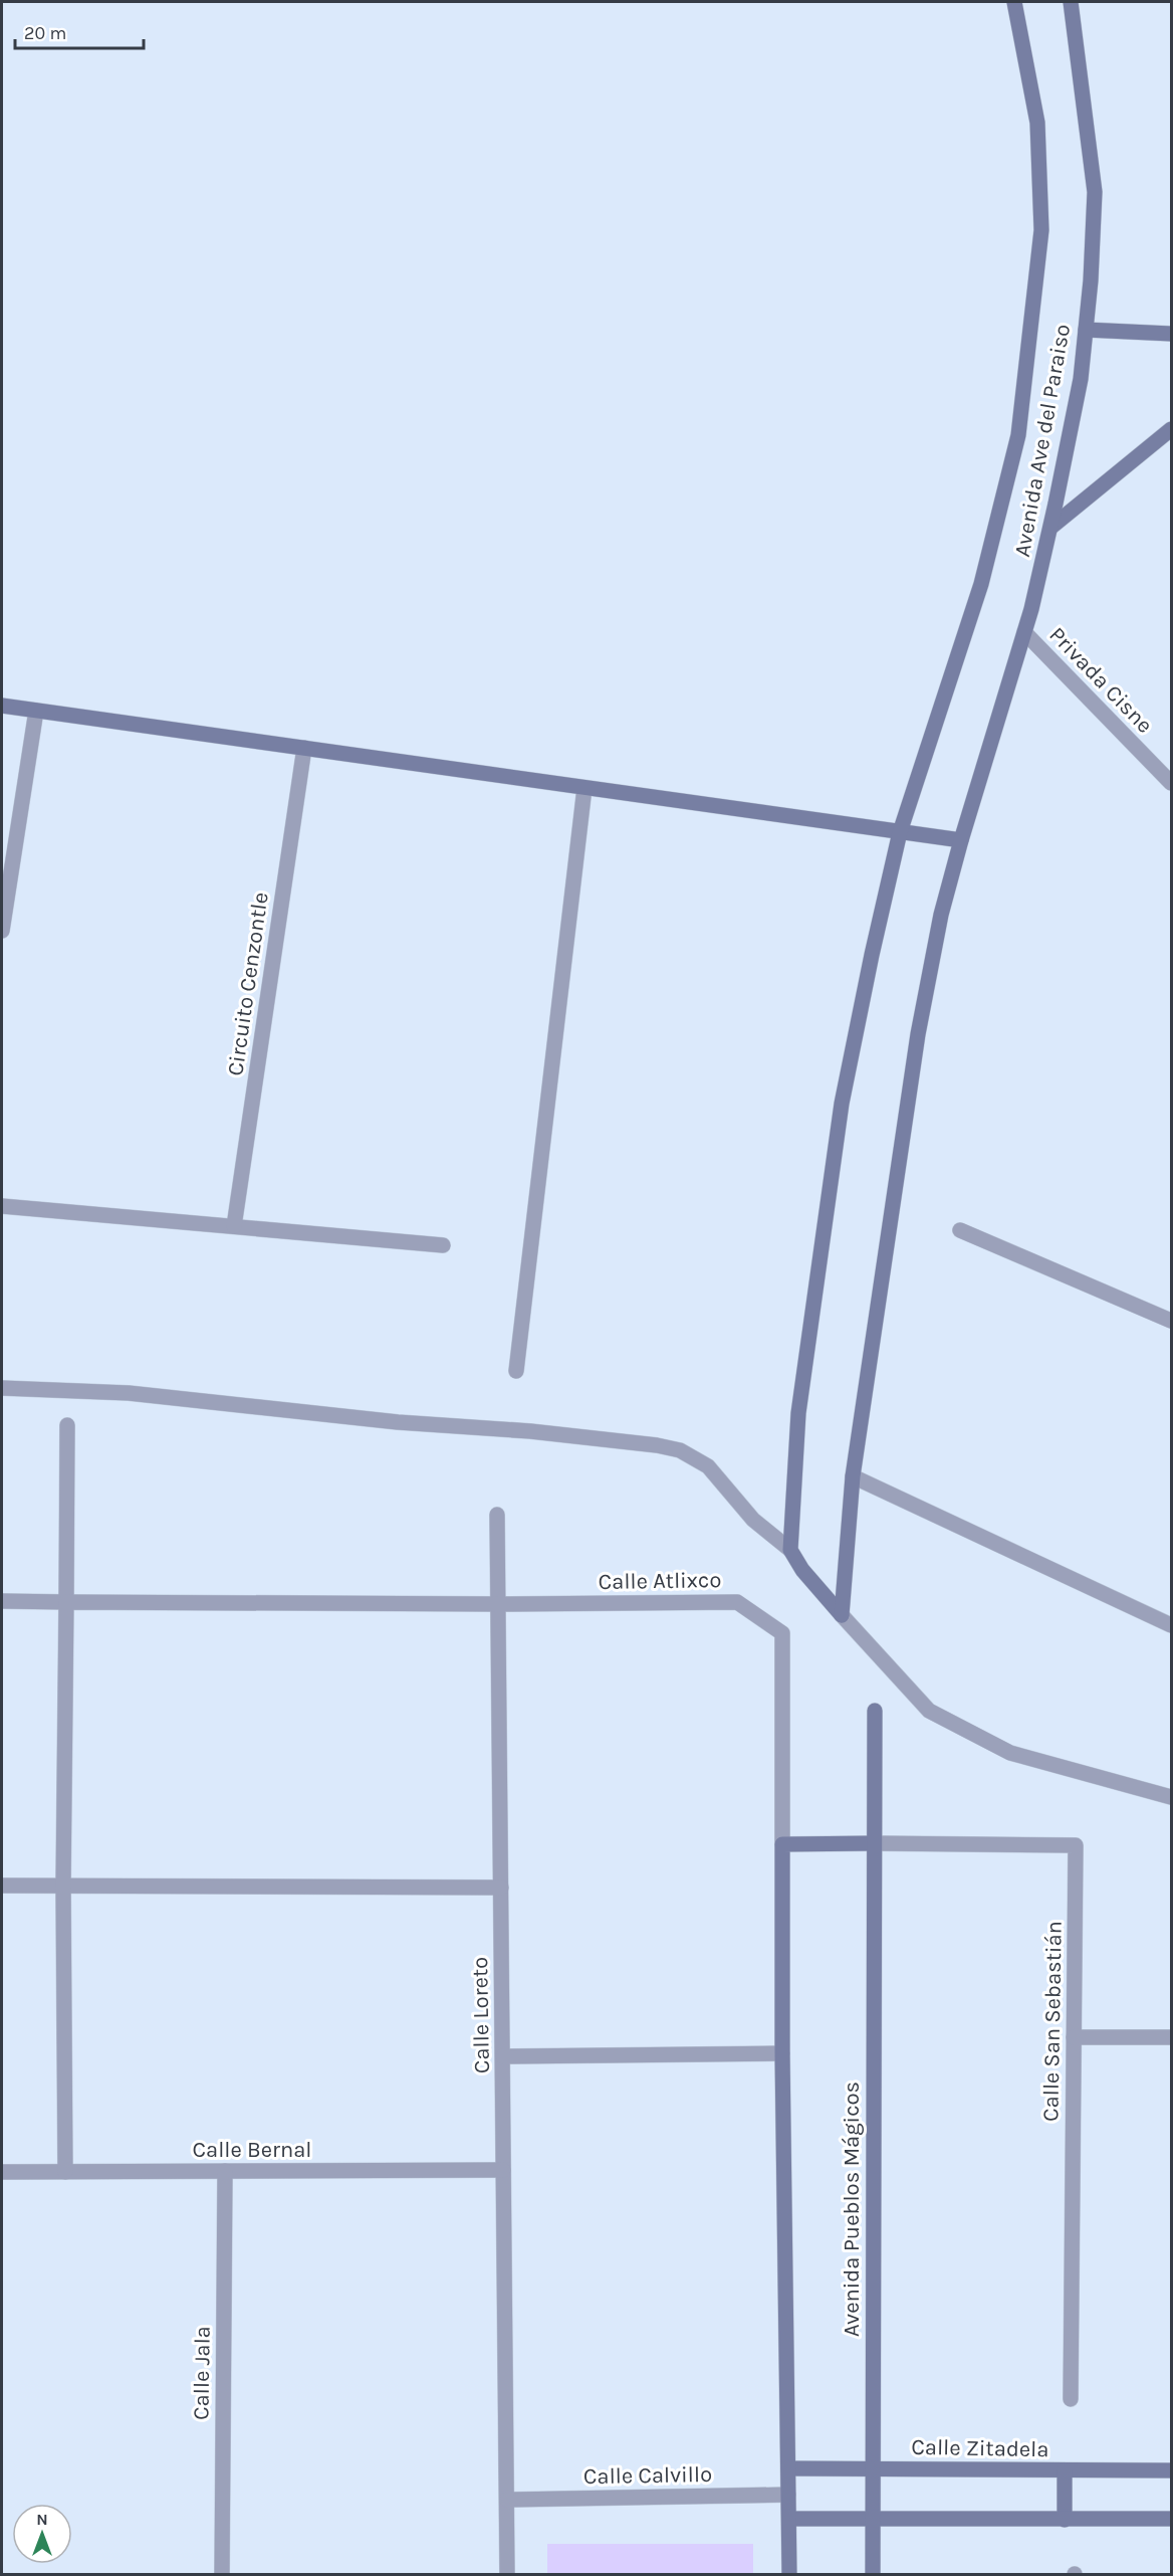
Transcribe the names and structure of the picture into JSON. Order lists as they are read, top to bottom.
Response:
{
  "streets": {
    "street": [
      "Avenida Ave del Paraiso",
      "Privada Cisne",
      "Circuito Cenzontle",
      "Calle Atlixco",
      "Calle Loreto",
      "Calle San Sebastián",
      "Calle Bernal",
      "Avenida Pueblos Mágicos",
      "Calle Jala",
      "Calle Zitadela",
      "Calle Calvillo"
    ]
  },
  "crossings": [
    ["Avenida Ave del Paraiso", "Privada Cisne"],
    ["Calle Atlixco", "Calle Loreto"],
    ["Calle Loreto", "Calle Bernal"],
    ["Calle Loreto", "Calle Calvillo"],
    ["Calle San Sebastián", "Avenida Pueblos Mágicos"],
    ["Calle Bernal", "Calle Jala"],
    ["Avenida Pueblos Mágicos", "Calle Zitadela"]
  ],
  "scale_bar": "20 m",
  "north": "top"
}
